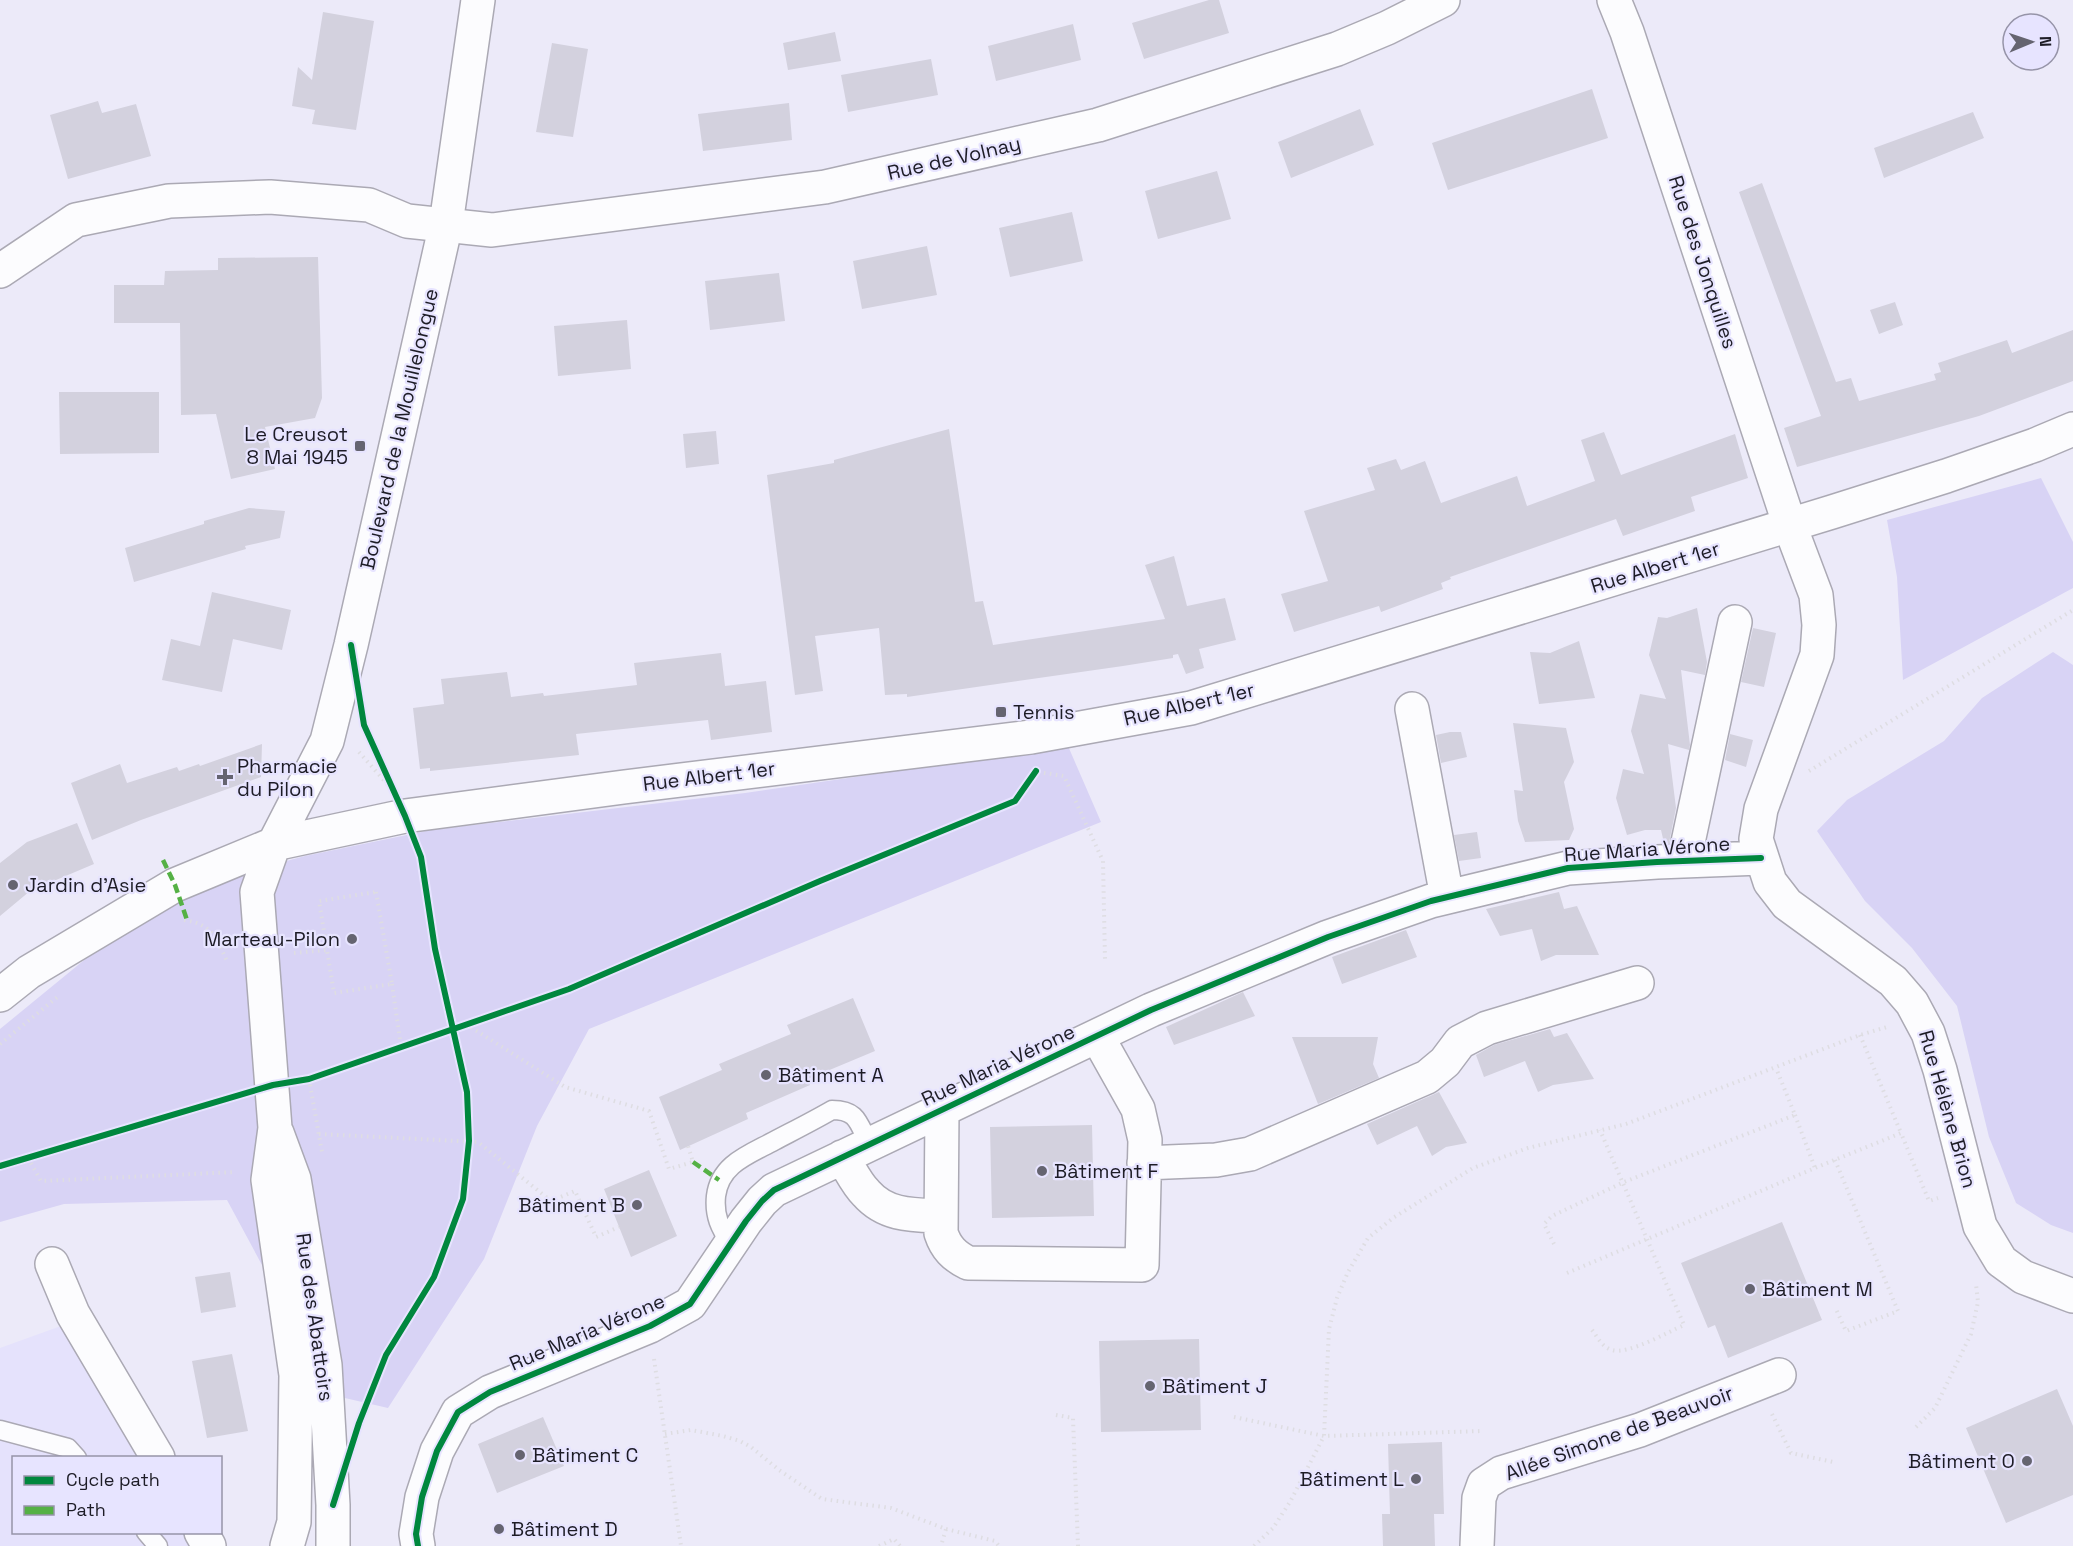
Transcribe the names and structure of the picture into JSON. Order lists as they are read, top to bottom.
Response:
{
  "streets": {
    "street": [
      "Rue de Volnay",
      "Rue des Jonquilles",
      "Boulevard de la Mouillelongue",
      "Rue Albert 1er",
      "Rue Maria Vérone",
      "Rue Hélène Brion",
      "Rue des Abattoirs",
      "Allée Simone de Beauvoir"
    ]
  },
  "crossings": [
    ["Rue de Volnay", "Boulevard de la Mouillelongue"],
    ["Rue des Jonquilles", "Rue Albert 1er"],
    ["Rue des Jonquilles", "Rue Hélène Brion"],
    ["Boulevard de la Mouillelongue", "Rue Albert 1er"],
    ["Boulevard de la Mouillelongue", "Rue des Abattoirs"],
    ["Rue Albert 1er", "Rue Hélène Brion"],
    ["Rue Maria Vérone", "Rue Hélène Brion"]
  ],
  "places": {
    "transit": ["Le Creusot 8 Mai 1945", "Tennis"],
    "health": ["Pharmacie du Pilon"],
    "other": [
      "Jardin d'Asie",
      "Marteau-Pilon",
      "Bâtiment A",
      "Bâtiment F",
      "Bâtiment B",
      "Bâtiment M",
      "Bâtiment J",
      "Bâtiment C",
      "Bâtiment O",
      "Bâtiment L",
      "Bâtiment D"
    ]
  },
  "legend": ["Cycle path", "Path"],
  "north": "right"
}
